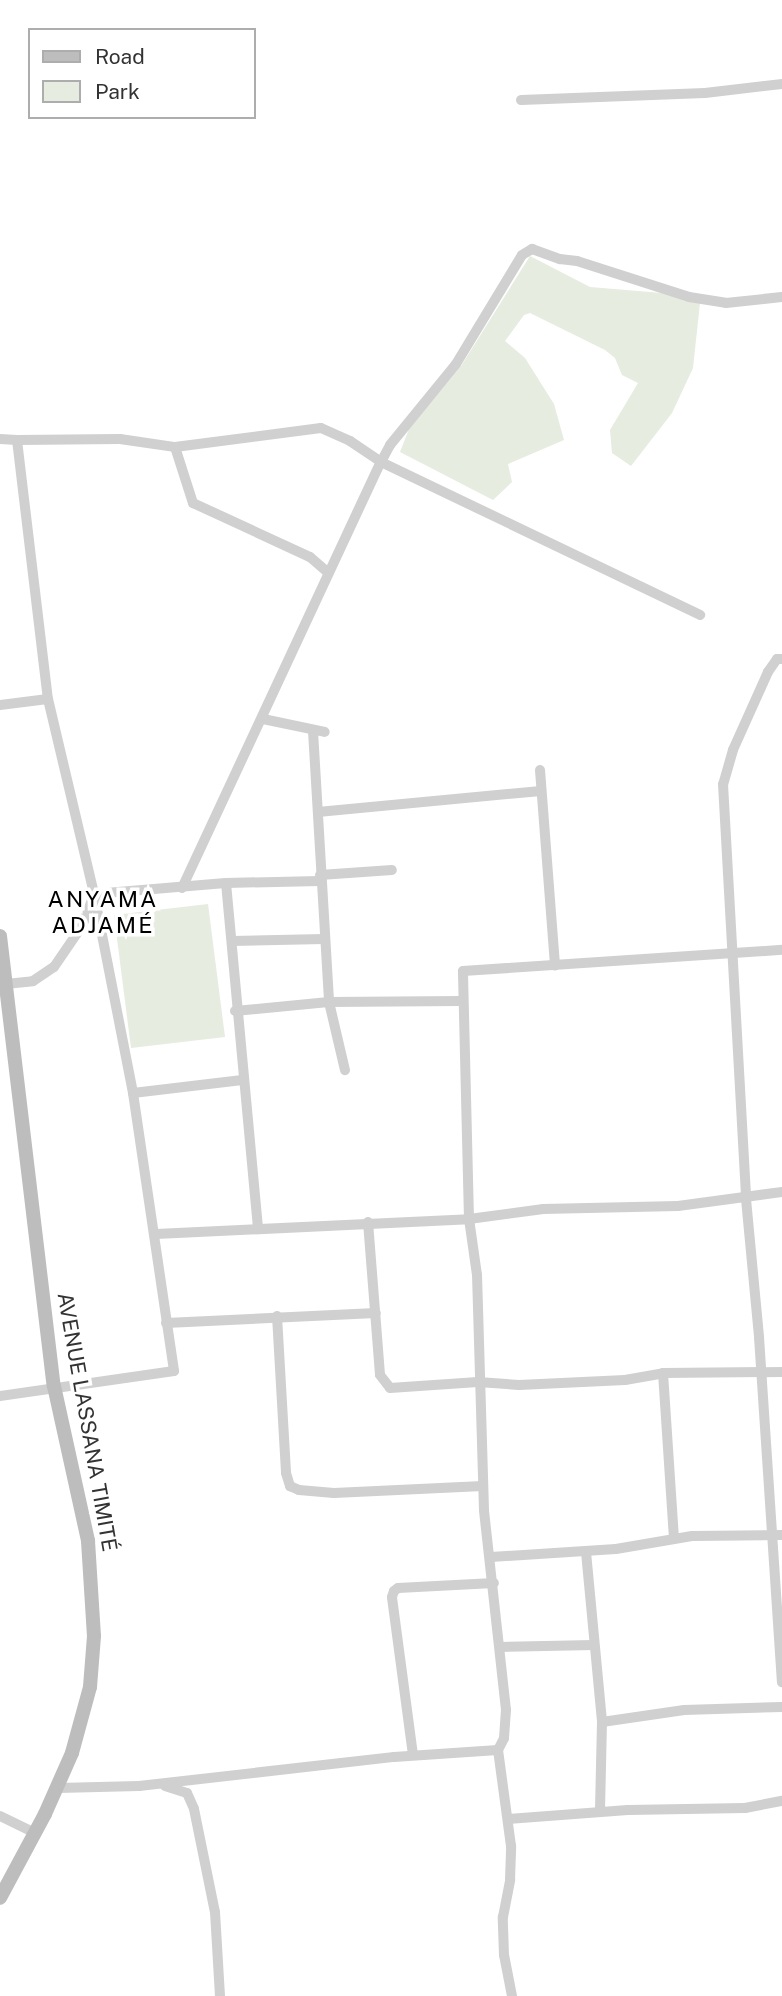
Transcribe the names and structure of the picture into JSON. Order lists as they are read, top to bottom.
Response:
{
  "streets": {
    "street": ["AVENUE LASSANA TIMITÉ"]
  },
  "districts": ["ANYAMA ADJAMÉ"],
  "legend": ["Road", "Park"]
}
